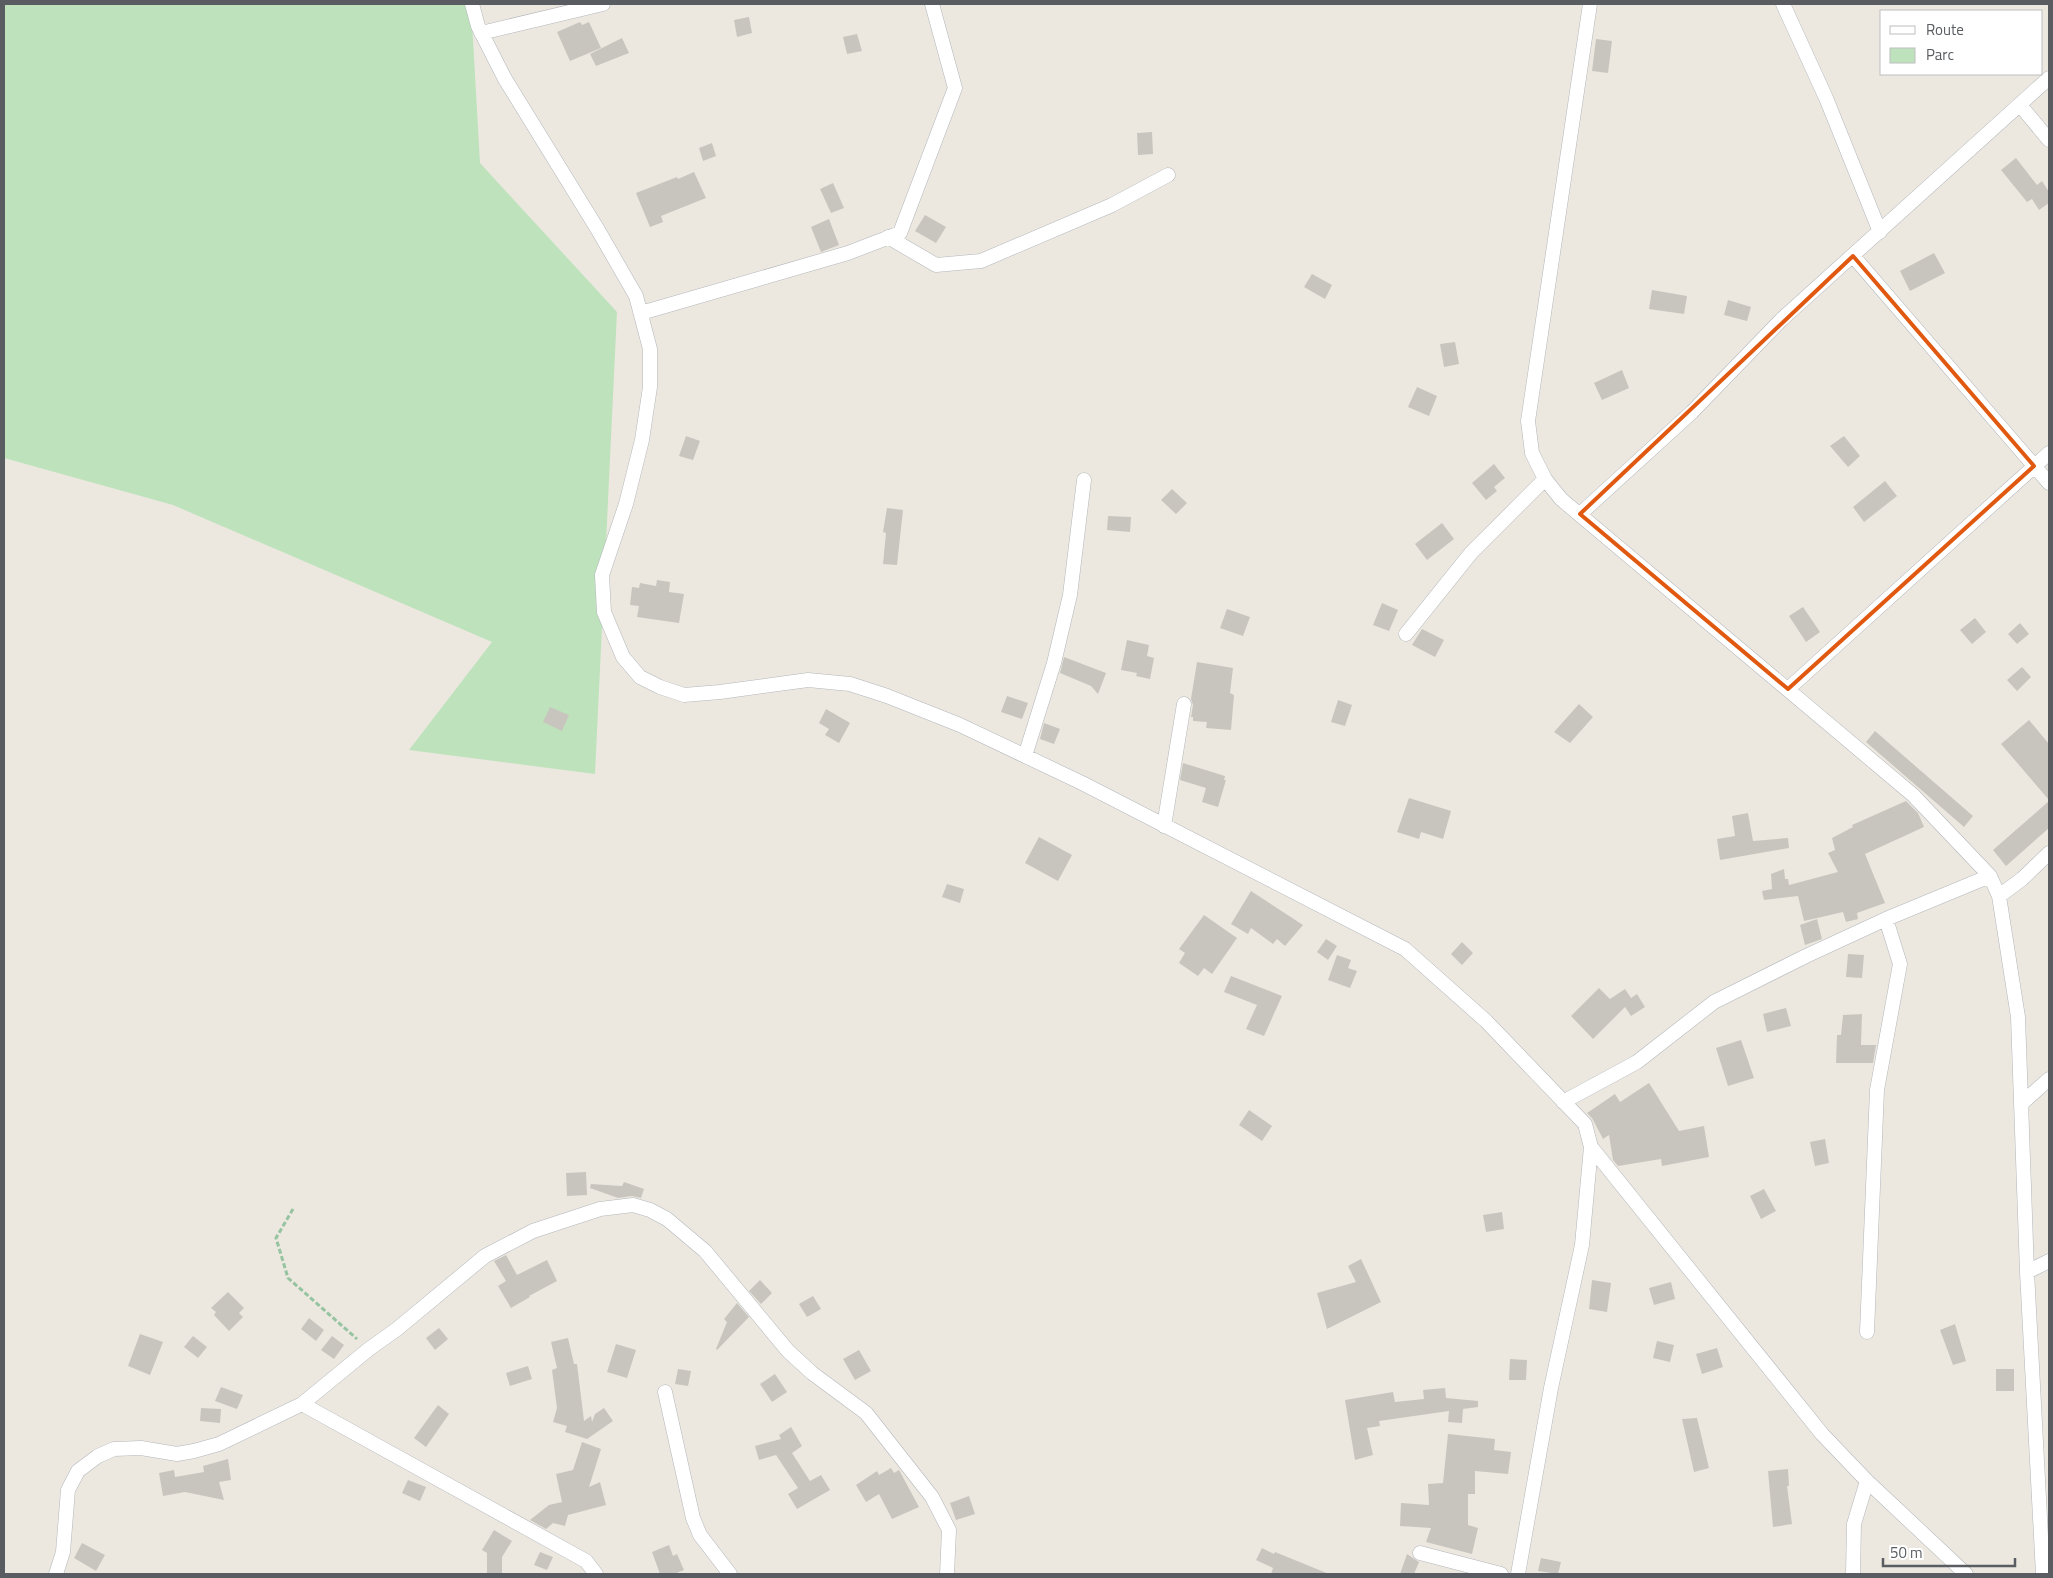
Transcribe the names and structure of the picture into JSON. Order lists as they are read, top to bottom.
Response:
{
  "legend": ["Route", "Parc"],
  "scale_bar": "50 m"
}
